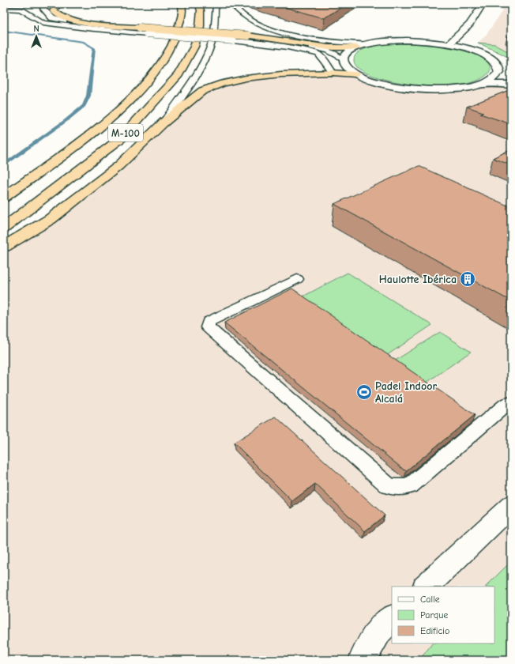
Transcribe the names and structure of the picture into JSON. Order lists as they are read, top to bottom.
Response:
{
  "streets": {
    "highway": ["M-100"]
  },
  "places": {
    "building": ["Haulotte Ibérica"],
    "sports": ["Padel Indoor Alcalá"]
  },
  "legend": ["Calle", "Parque", "Edificio"],
  "north": "top"
}
